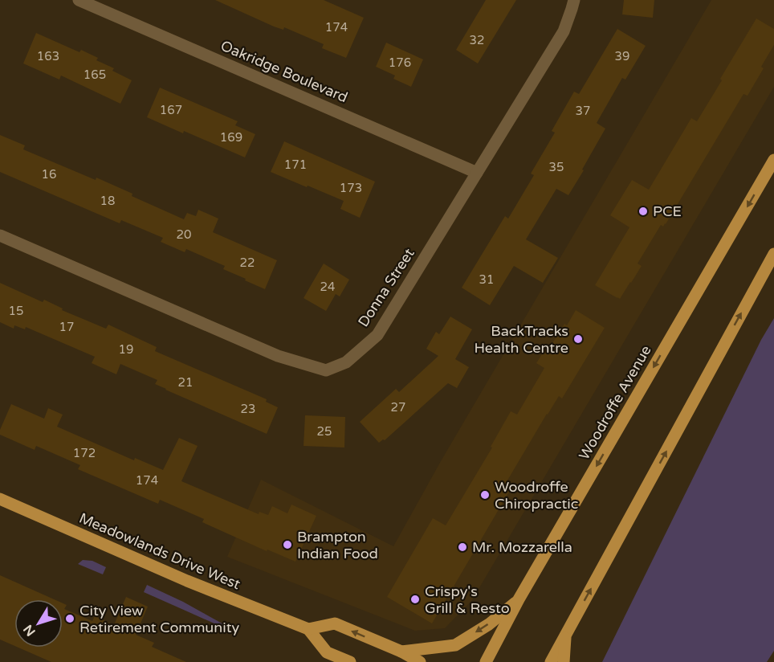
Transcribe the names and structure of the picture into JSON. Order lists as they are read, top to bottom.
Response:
{
  "streets": {
    "main road": ["Woodroffe Avenue", "Meadowlands Drive West"],
    "street": ["Oakridge Boulevard", "Donna Street"]
  },
  "crossings": [
    ["Oakridge Boulevard", "Donna Street"]
  ],
  "places": [
    "PCE",
    "BackTracks Health Centre",
    "Woodroffe Chiropractic",
    "Brampton Indian Food",
    "Mr. Mozzarella",
    "Crispy's Grill & Resto",
    "City View Retirement Community"
  ],
  "house_numbers": [
    "174",
    "32",
    "163",
    "39",
    "176",
    "165",
    "167",
    "37",
    "169",
    "171",
    "35",
    "16",
    "173",
    "18",
    "20",
    "22",
    "31",
    "24",
    "15",
    "17",
    "19",
    "21",
    "27",
    "23",
    "25",
    "172",
    "174"
  ],
  "north": "bottom left"
}
